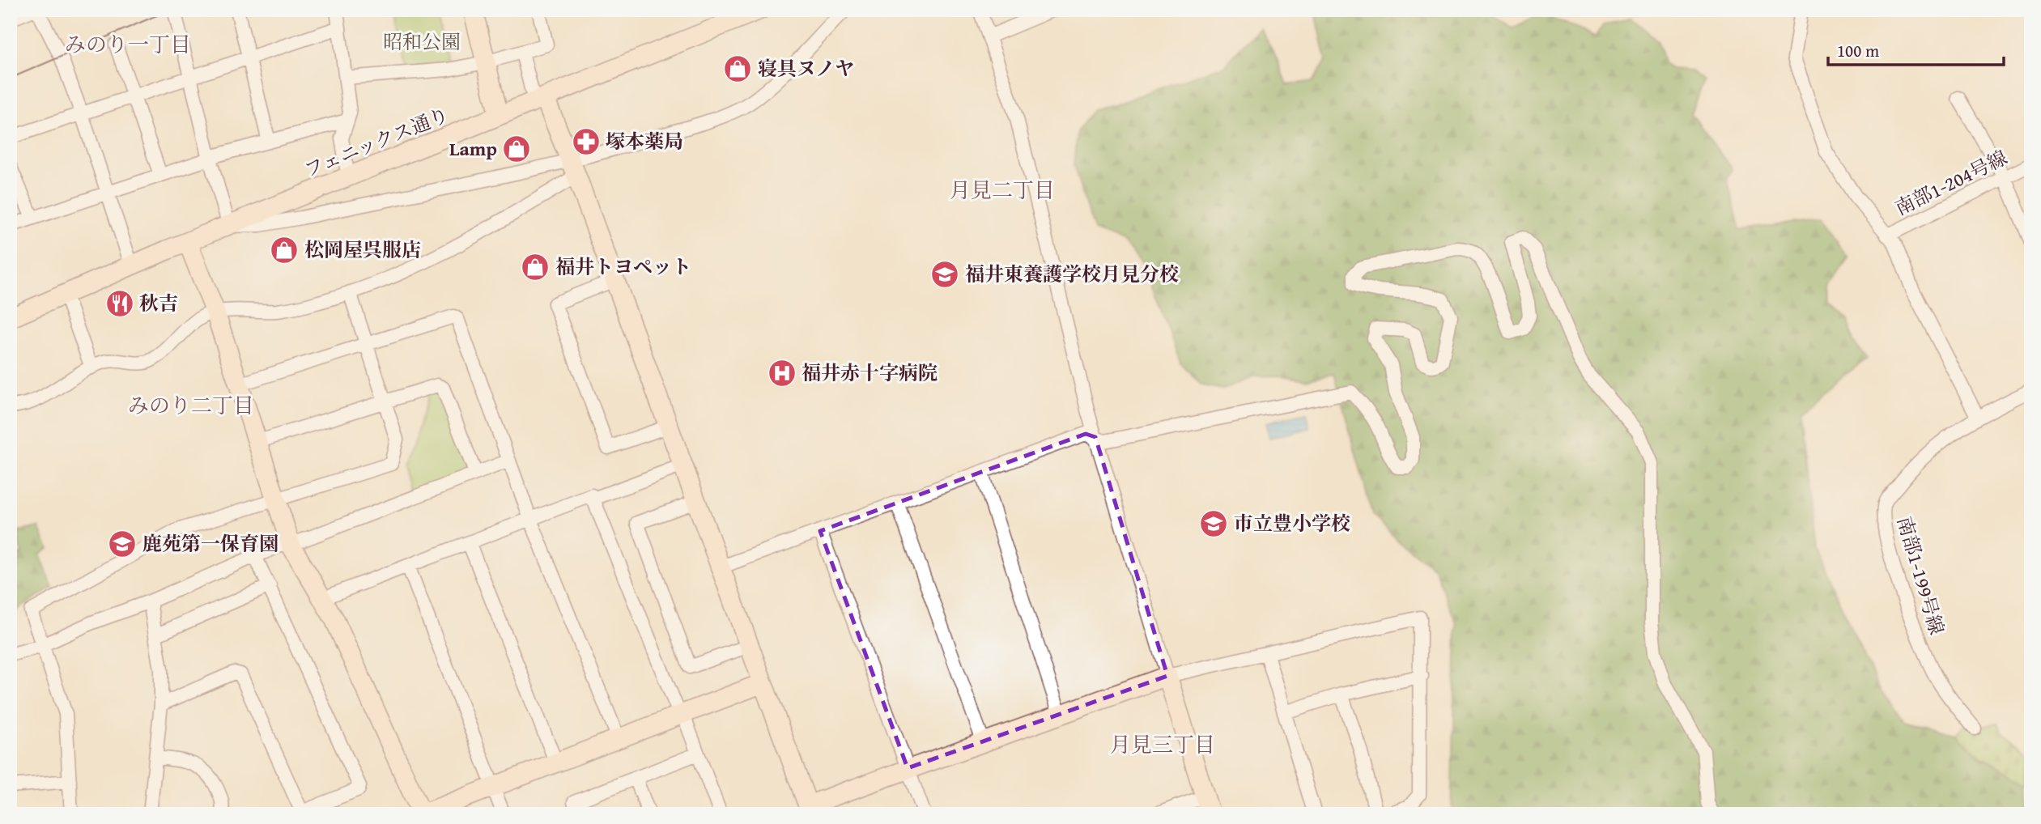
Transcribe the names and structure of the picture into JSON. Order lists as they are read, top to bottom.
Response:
{
  "streets": {
    "street": ["フェニックス通り", "南部1-204号線", "南部1-199号線"]
  },
  "districts": [
    "みのり一丁目",
    "月見二丁目",
    "みのり二丁目",
    "月見三丁目"
  ],
  "parks": ["昭和公園"],
  "places": {
    "shop": [
      "寝具ヌノヤ",
      "Lamp",
      "松岡屋呉服店",
      "福井トヨペット"
    ],
    "pharmacy": ["塚本薬局"],
    "school or university": ["福井東養護学校月見分校", "市立豊小学校", "鹿苑第一保育園"],
    "restaurant": ["秋吉"],
    "hospital": ["福井赤十字病院"]
  },
  "scale_bar": "100 m"
}
